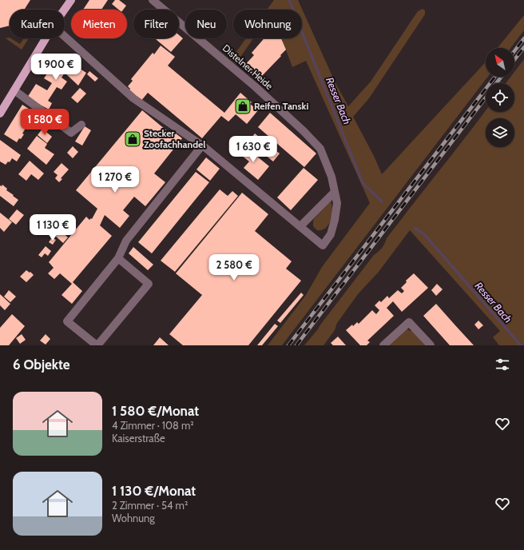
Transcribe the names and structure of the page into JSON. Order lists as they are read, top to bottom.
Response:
{
  "streets": {
    "street": ["Distelner Heide"]
  },
  "water": ["Resser Bach"],
  "places": {
    "shop": ["Reifen Tanski", "Stecker Zoofachhandel"]
  },
  "north": "top left",
  "page": {
    "chip": [
      "Kaufen",
      "Mieten",
      "Filter",
      "Neu",
      "Wohnung"
    ],
    "price": [
      "1 900 €",
      "1 580 €",
      "1 630 €",
      "1 270 €",
      "1 130 €",
      "2 580 €"
    ],
    "heading": "6 Objekte",
    "list": [
      {
        "name": "1 580 €/Monat",
        "note": "4 Zimmer · 108 m² · Kaiserstraße"
      },
      {
        "name": "1 130 €/Monat",
        "note": "2 Zimmer · 54 m² · Wohnung"
      }
    ]
  }
}
